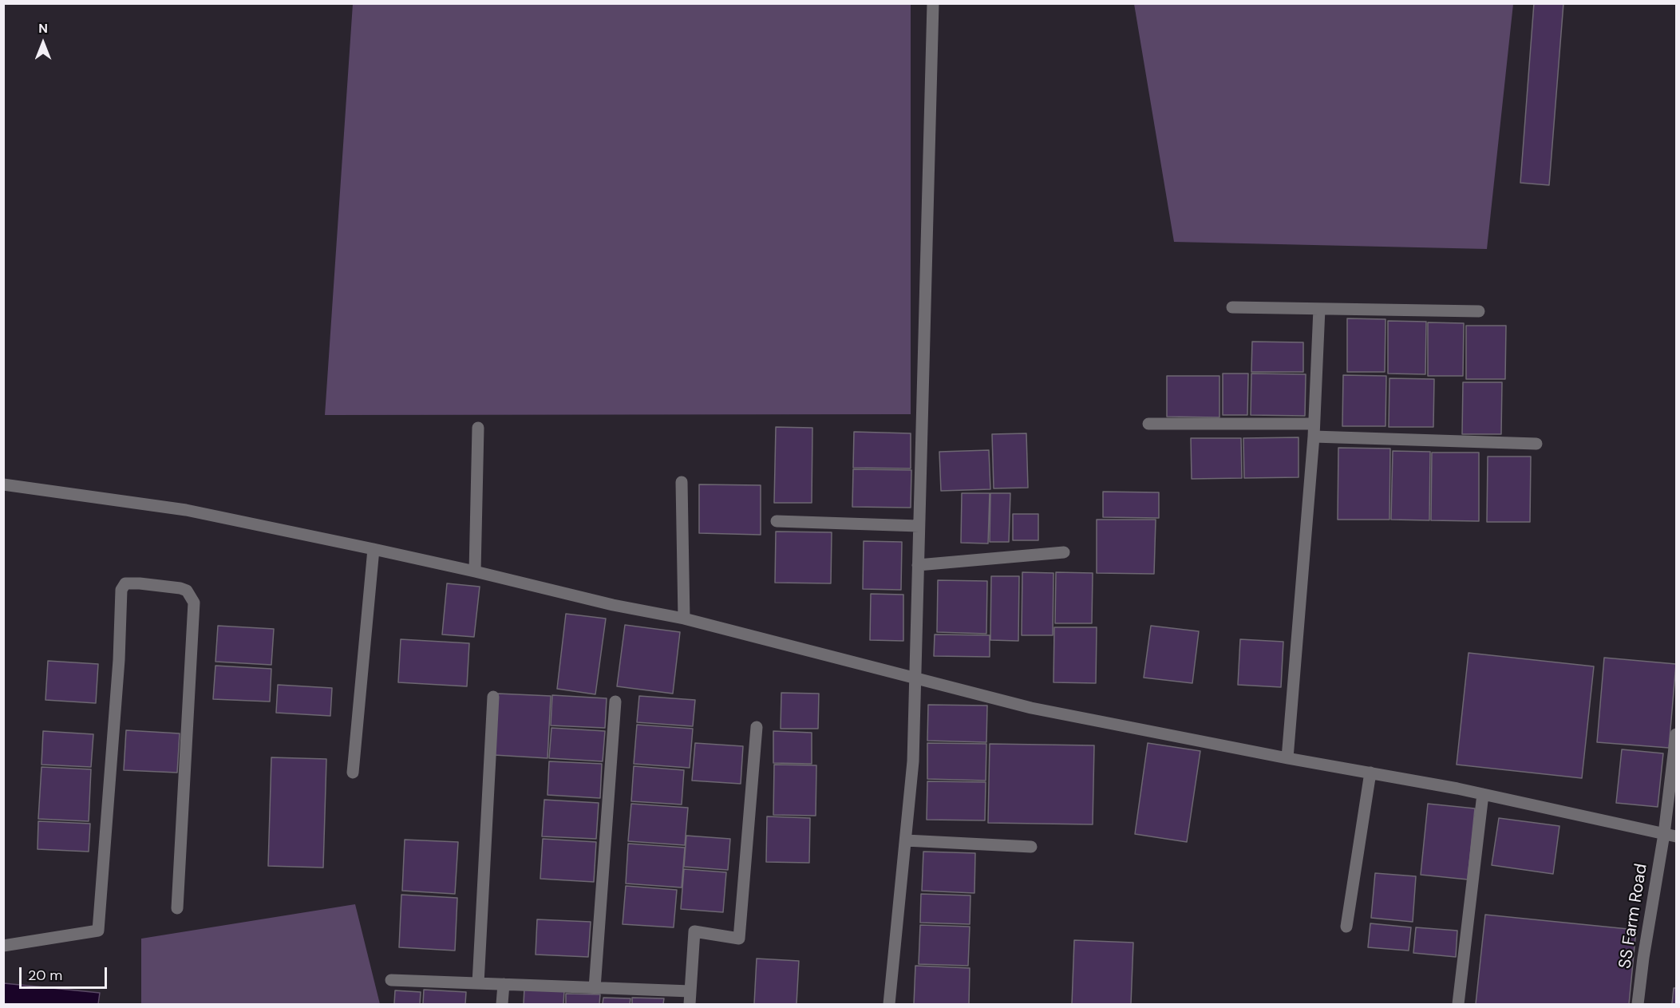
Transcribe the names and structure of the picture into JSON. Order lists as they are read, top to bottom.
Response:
{
  "streets": {
    "street": ["SS Farm Road"]
  },
  "scale_bar": "20 m",
  "north": "top"
}
